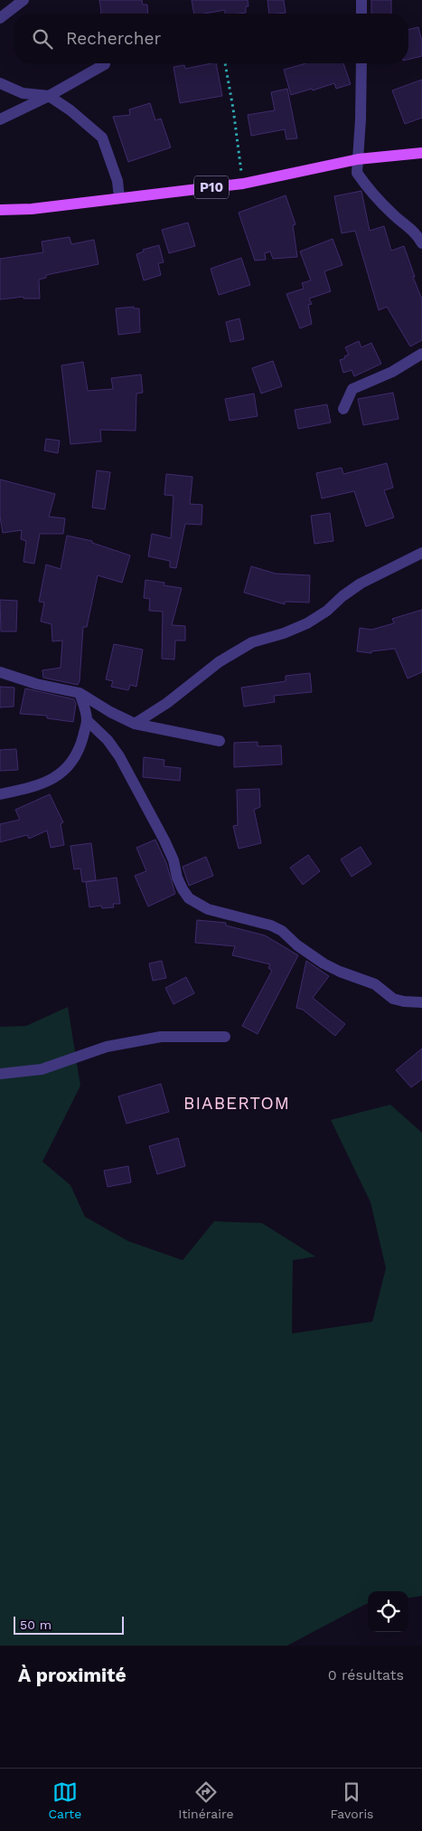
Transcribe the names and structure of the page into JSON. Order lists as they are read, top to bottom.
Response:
{
  "streets": {
    "main road": ["P10"]
  },
  "districts": ["BIABERTOM"],
  "scale_bar": "50 m",
  "page": {
    "search": "Rechercher",
    "scale": "50 m",
    "heading": ["À proximité", "0 résultats"],
    "nav": ["Carte", "Itinéraire", "Favoris"]
  }
}
